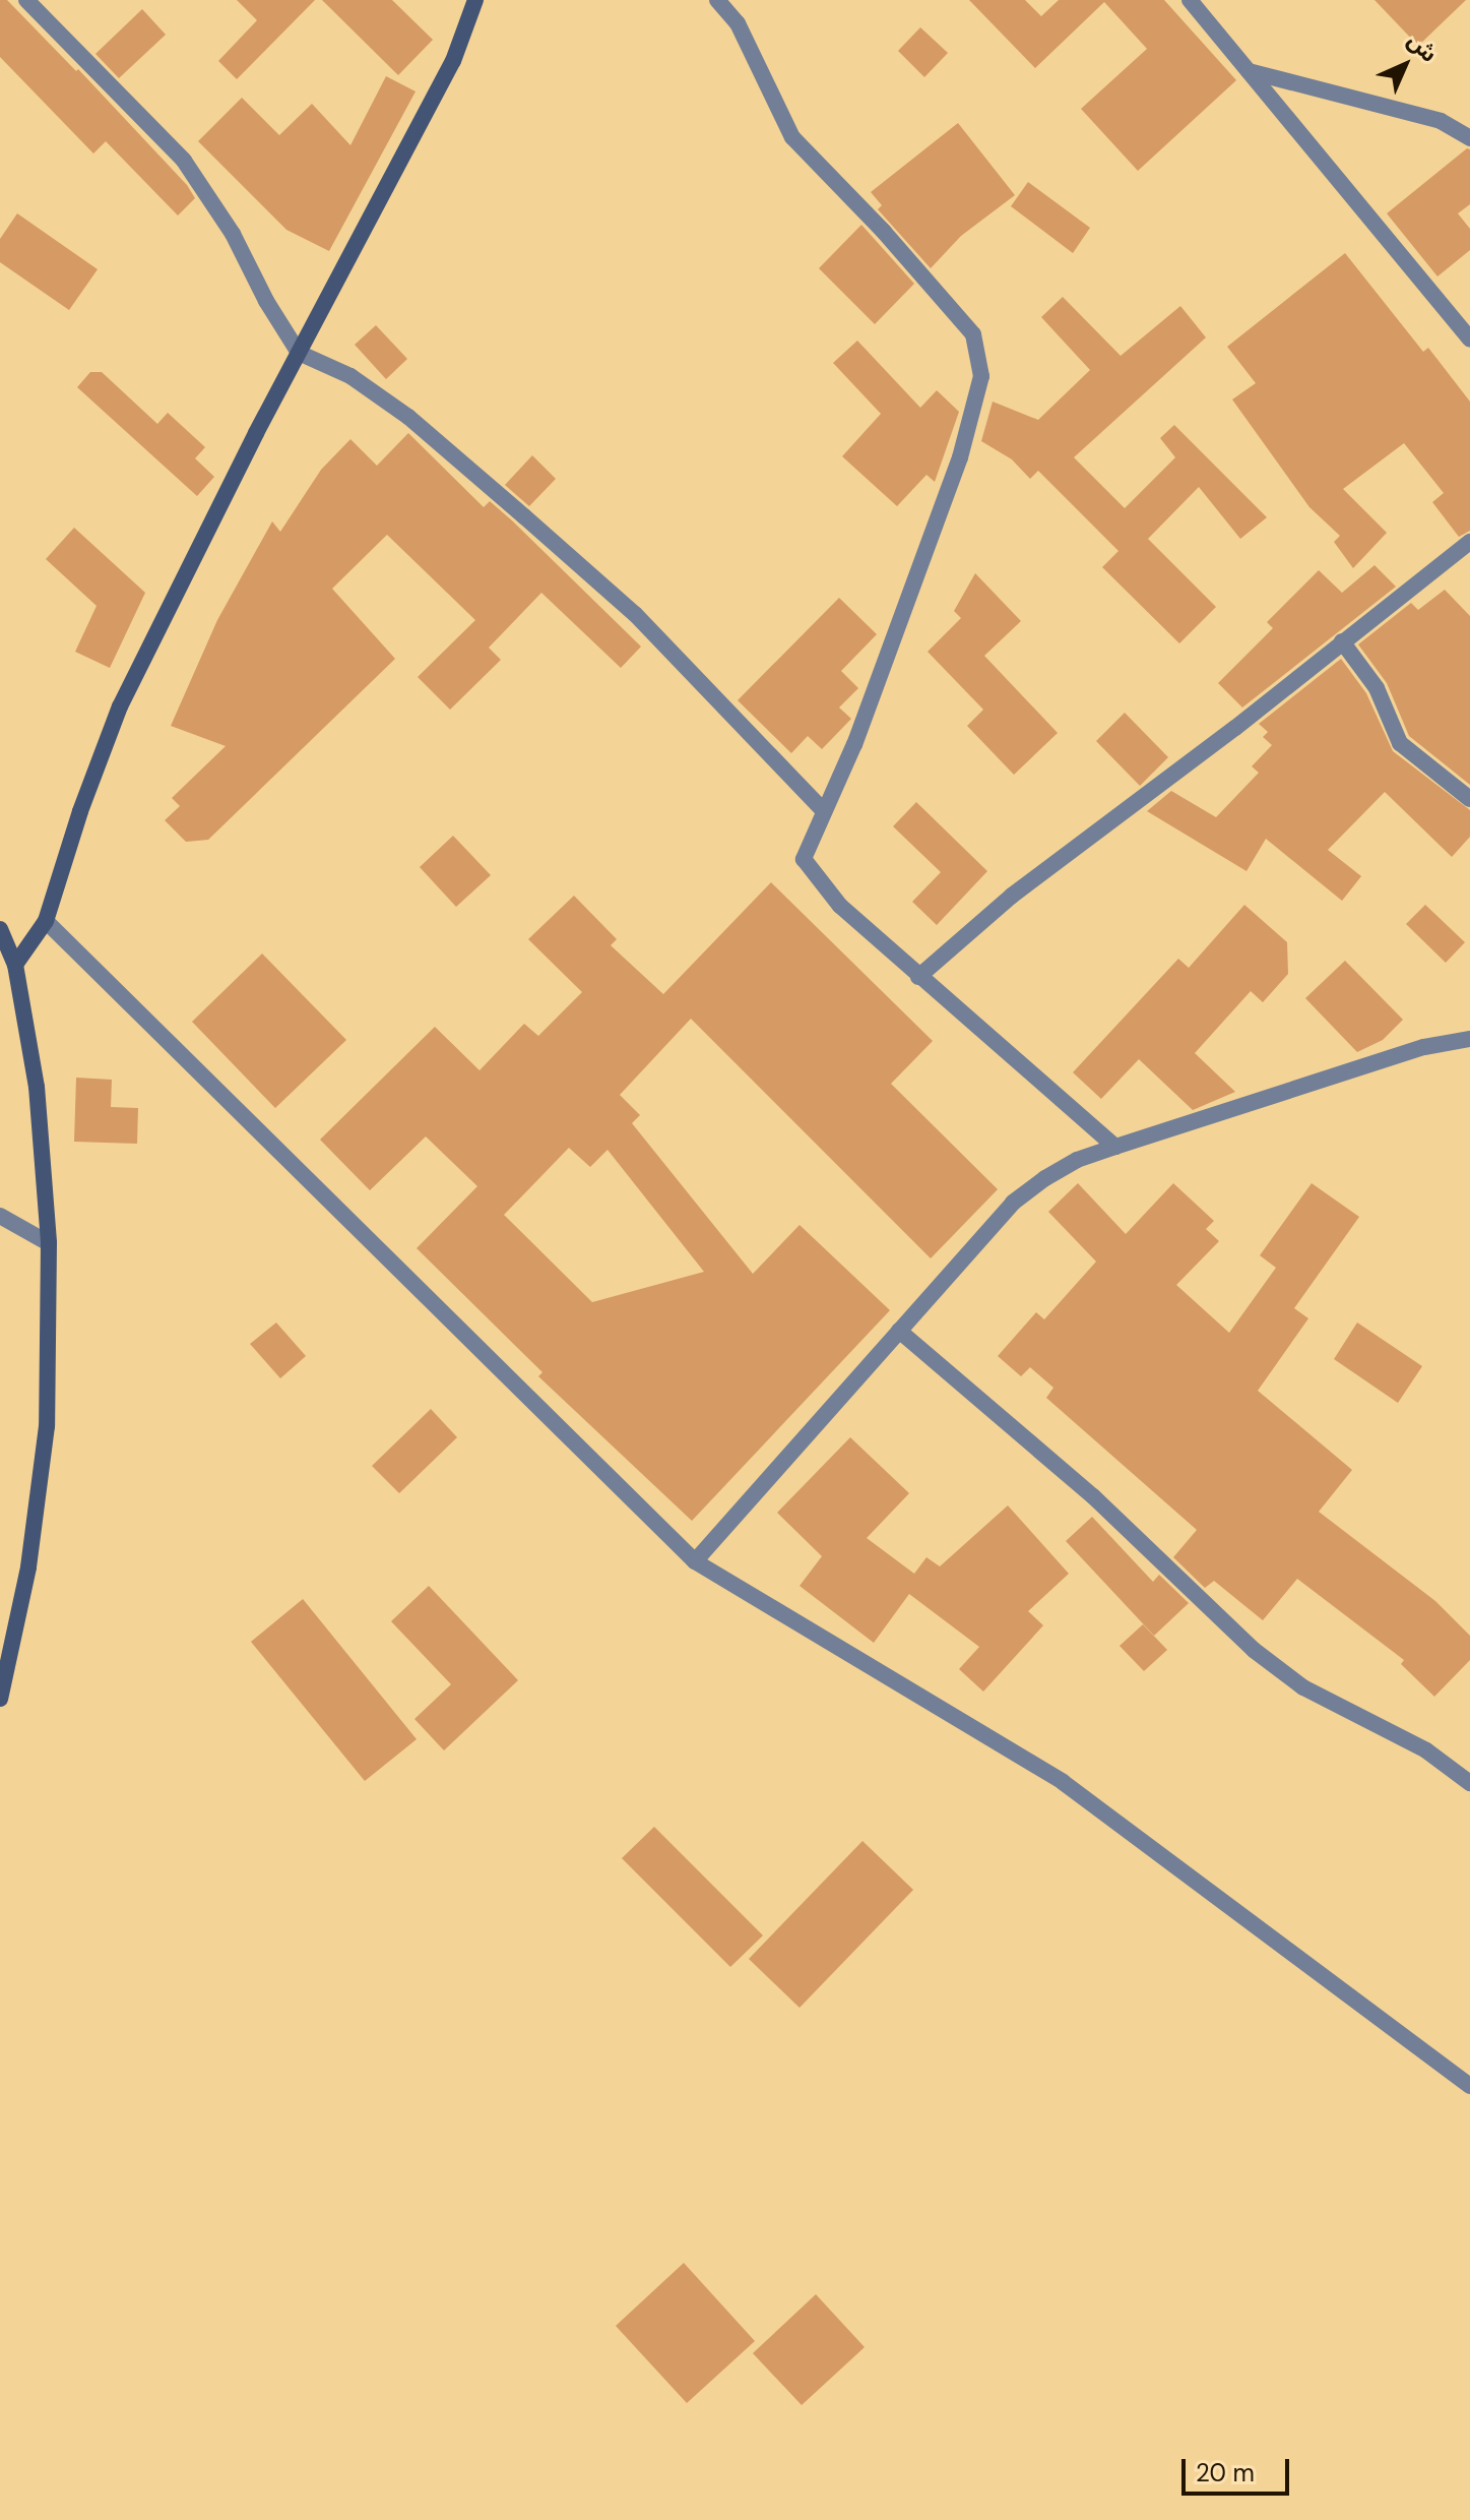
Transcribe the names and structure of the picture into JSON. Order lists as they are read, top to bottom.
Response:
{
  "scale_bar": "20 m",
  "north": "top right"
}
